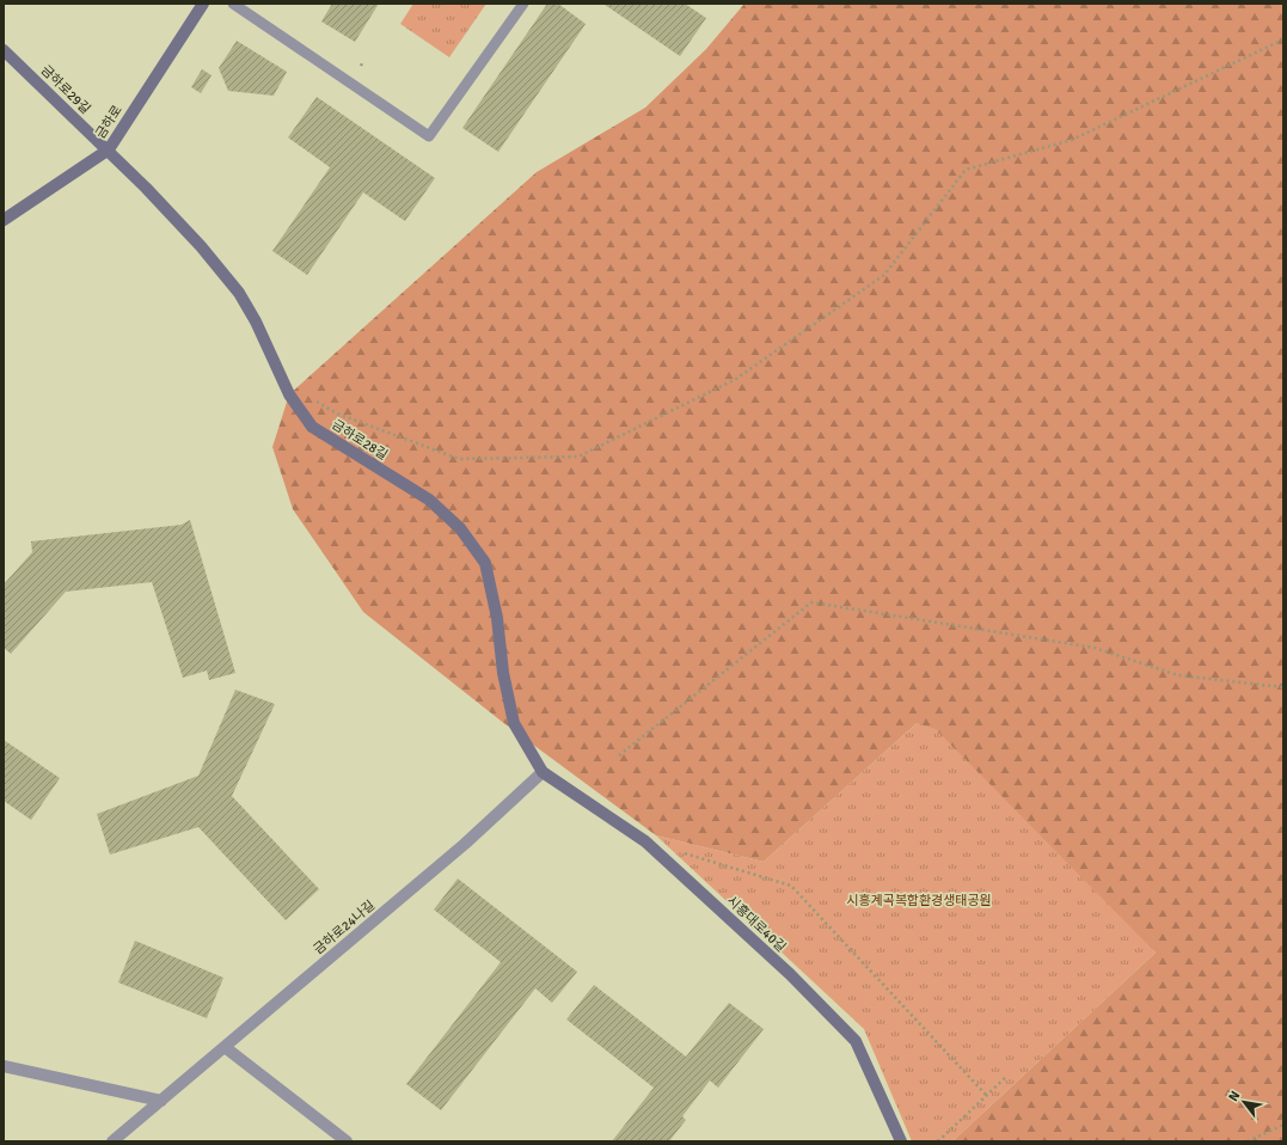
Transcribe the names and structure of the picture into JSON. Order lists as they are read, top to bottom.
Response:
{
  "streets": {
    "street": [
      "금하로29길",
      "금하로",
      "금하로28길",
      "시흥대로40길",
      "금하로24나길"
    ]
  },
  "crossings": [
    ["금하로29길", "금하로"],
    ["금하로29길", "금하로28길"],
    ["금하로", "금하로28길"],
    ["금하로28길", "시흥대로40길"],
    ["금하로28길", "금하로24나길"],
    ["시흥대로40길", "금하로24나길"]
  ],
  "parks": ["시흥계곡복합환경생태공원"],
  "north": "top left"
}
